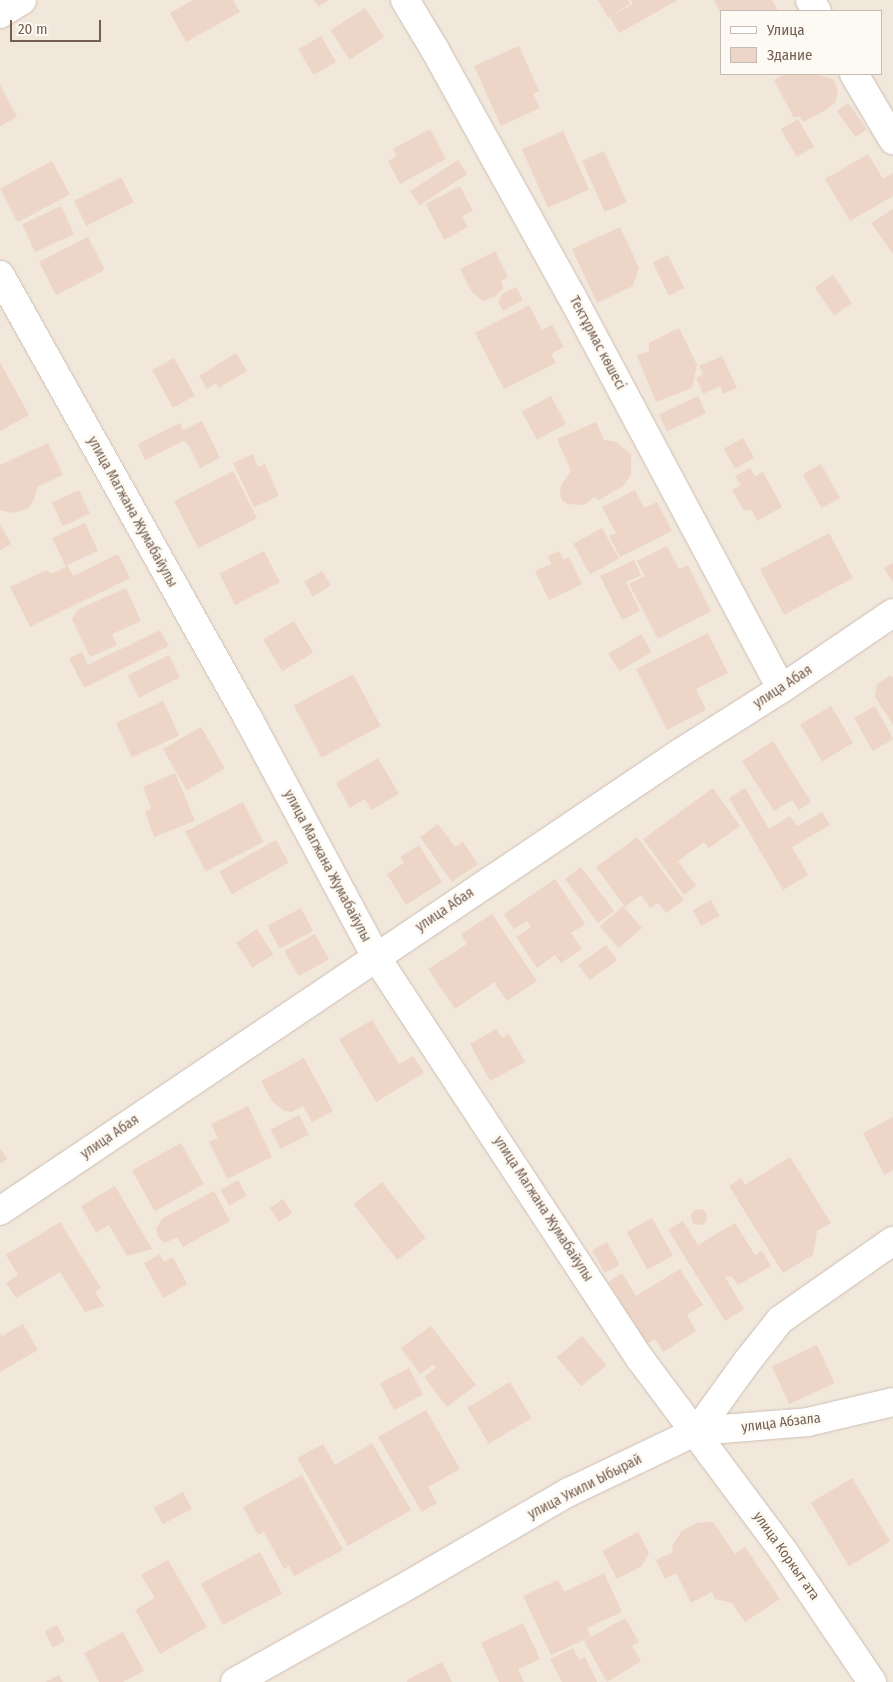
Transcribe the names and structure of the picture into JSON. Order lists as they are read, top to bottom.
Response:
{
  "streets": {
    "street": [
      "Тектұрмас көшесі",
      "улица Магжана Жумабайулы",
      "улица Абая",
      "улица Абзала",
      "улица Укили Ыбырай",
      "улица Коркыт ата"
    ]
  },
  "crossings": [
    ["Тектұрмас көшесі", "улица Абая"],
    ["улица Магжана Жумабайулы", "улица Абая"],
    ["улица Магжана Жумабайулы", "улица Абзала"],
    ["улица Магжана Жумабайулы", "улица Укили Ыбырай"],
    ["улица Магжана Жумабайулы", "улица Коркыт ата"],
    ["улица Абзала", "улица Укили Ыбырай"],
    ["улица Абзала", "улица Коркыт ата"],
    ["улица Укили Ыбырай", "улица Коркыт ата"]
  ],
  "legend": ["Улица", "Здание"],
  "scale_bar": "20 m"
}
